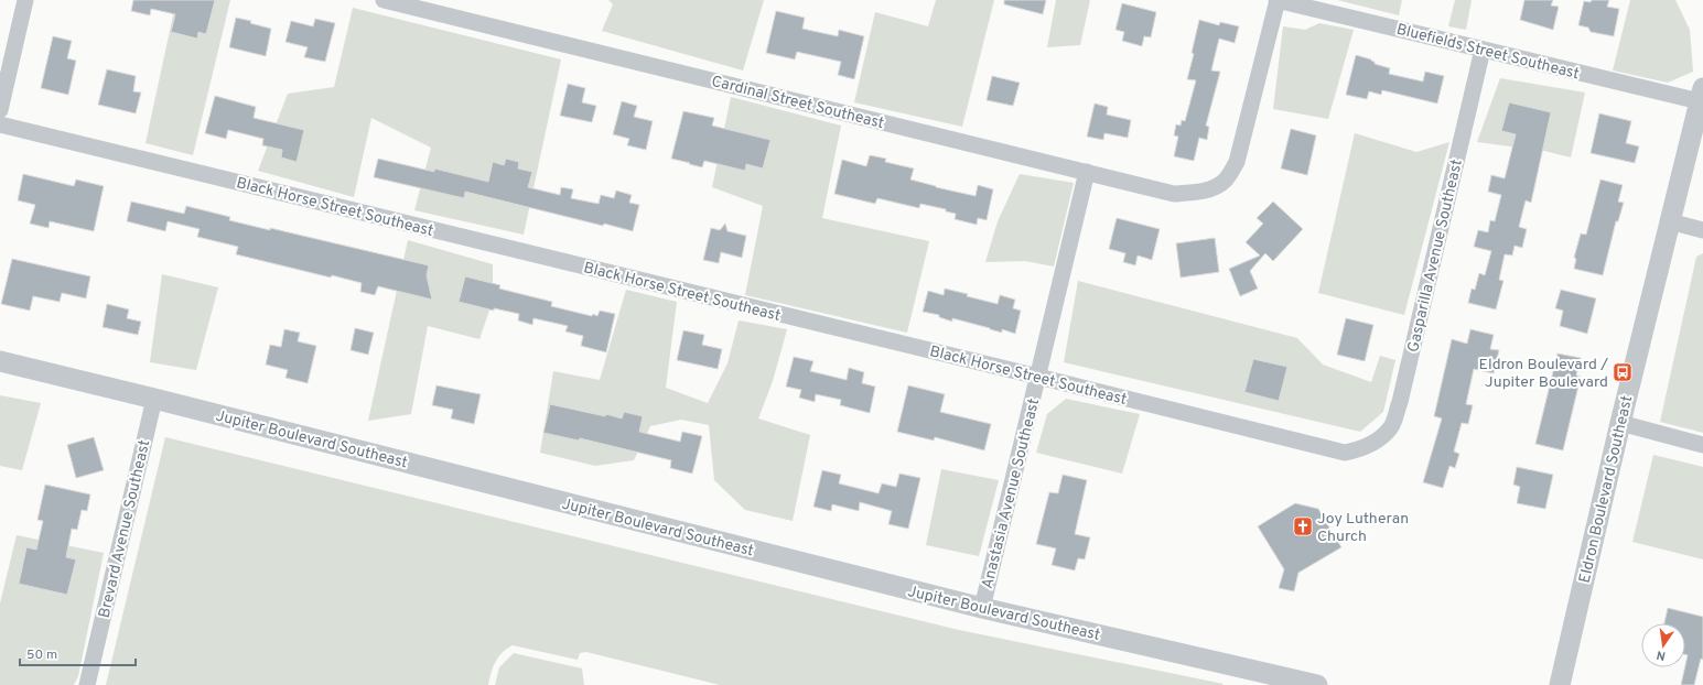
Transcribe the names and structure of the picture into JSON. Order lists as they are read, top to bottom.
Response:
{
  "streets": {
    "street": [
      "Bluefields Street Southeast",
      "Cardinal Street Southeast",
      "Black Horse Street Southeast",
      "Gasparilla Avenue Southeast",
      "Jupiter Boulevard Southeast",
      "Eldron Boulevard Southeast",
      "Anastasia Avenue Southeast",
      "Brevard Avenue Southeast"
    ]
  },
  "crossings": [
    ["Bluefields Street Southeast", "Cardinal Street Southeast"],
    ["Bluefields Street Southeast", "Gasparilla Avenue Southeast"],
    ["Bluefields Street Southeast", "Eldron Boulevard Southeast"],
    ["Cardinal Street Southeast", "Anastasia Avenue Southeast"],
    ["Black Horse Street Southeast", "Gasparilla Avenue Southeast"],
    ["Black Horse Street Southeast", "Anastasia Avenue Southeast"],
    ["Jupiter Boulevard Southeast", "Anastasia Avenue Southeast"],
    ["Jupiter Boulevard Southeast", "Brevard Avenue Southeast"]
  ],
  "places": {
    "bus stop": ["Eldron Boulevard / Jupiter Boulevard"],
    "church": ["Joy Lutheran Church"]
  },
  "scale_bar": "50 m",
  "north": "bottom"
}
